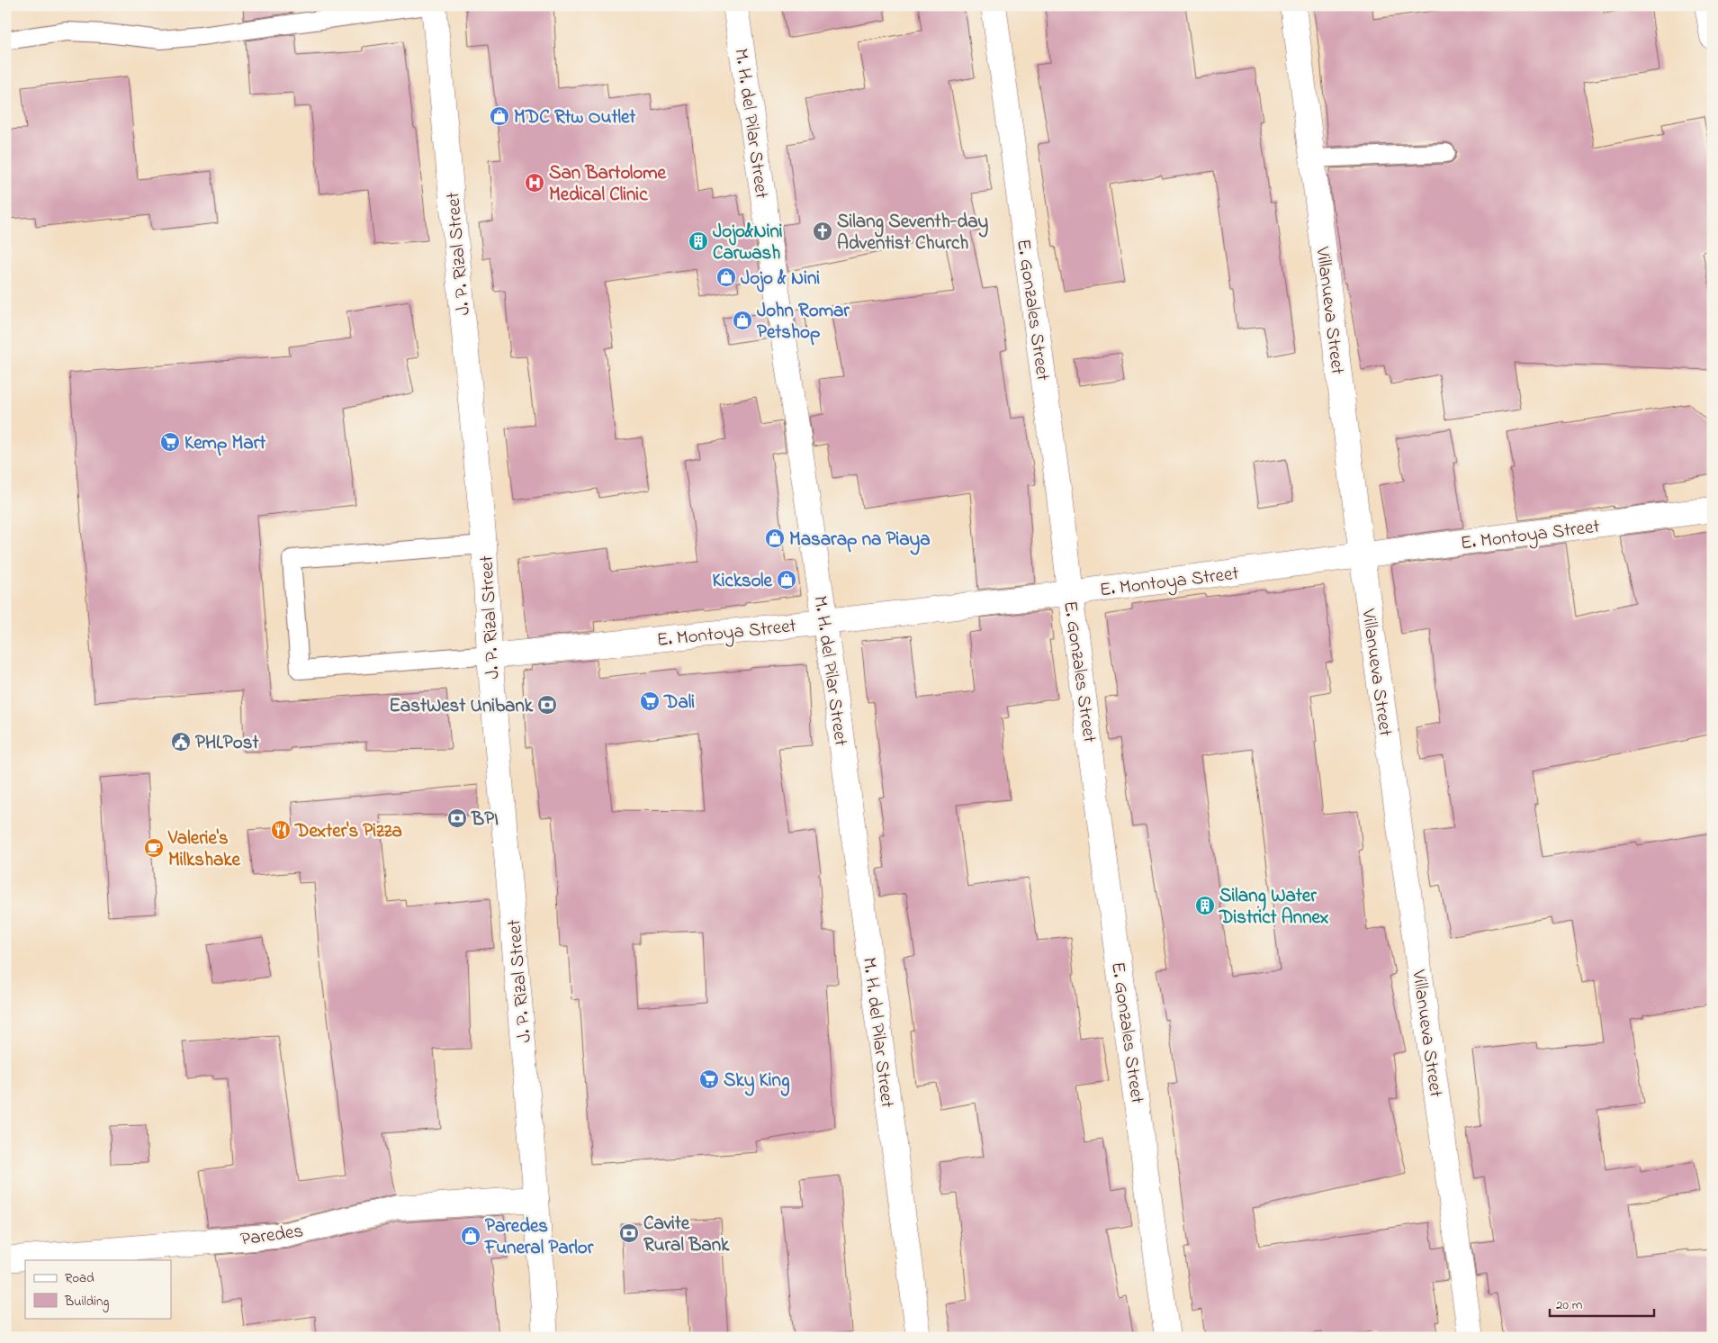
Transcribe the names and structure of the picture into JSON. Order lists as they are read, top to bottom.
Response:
{
  "streets": {
    "street": [
      "M. H. del Pilar Street",
      "J. P. Rizal Street",
      "E. Gonzales Street",
      "Villanueva Street",
      "E. Montoya Street",
      "Paredes"
    ]
  },
  "crossings": [
    ["M. H. del Pilar Street", "E. Montoya Street"],
    ["J. P. Rizal Street", "E. Montoya Street"],
    ["J. P. Rizal Street", "Paredes"],
    ["E. Gonzales Street", "E. Montoya Street"],
    ["Villanueva Street", "E. Montoya Street"]
  ],
  "places": {
    "shop": [
      "MDC Rtw Outlet",
      "Jojo & Nini",
      "John Romar Petshop",
      "Masarap na Piaya",
      "Kicksole",
      "Paredes Funeral Parlor"
    ],
    "hospital": ["San Bartolome Medical Clinic"],
    "church": ["Silang Seventh-day Adventist Church"],
    "building": ["Jojo&Nini Carwash", "Silang Water District Annex"],
    "supermarket": ["Kemp Mart", "Dali", "Sky King"],
    "bank": ["EastWest Unibank", "BPI", "Cavite Rural Bank"],
    "public building": ["PHLPost"],
    "restaurant": ["Dexter's Pizza"],
    "cafe": ["Valerie's Milkshake"]
  },
  "legend": ["Road", "Building"],
  "scale_bar": "20 m"
}
